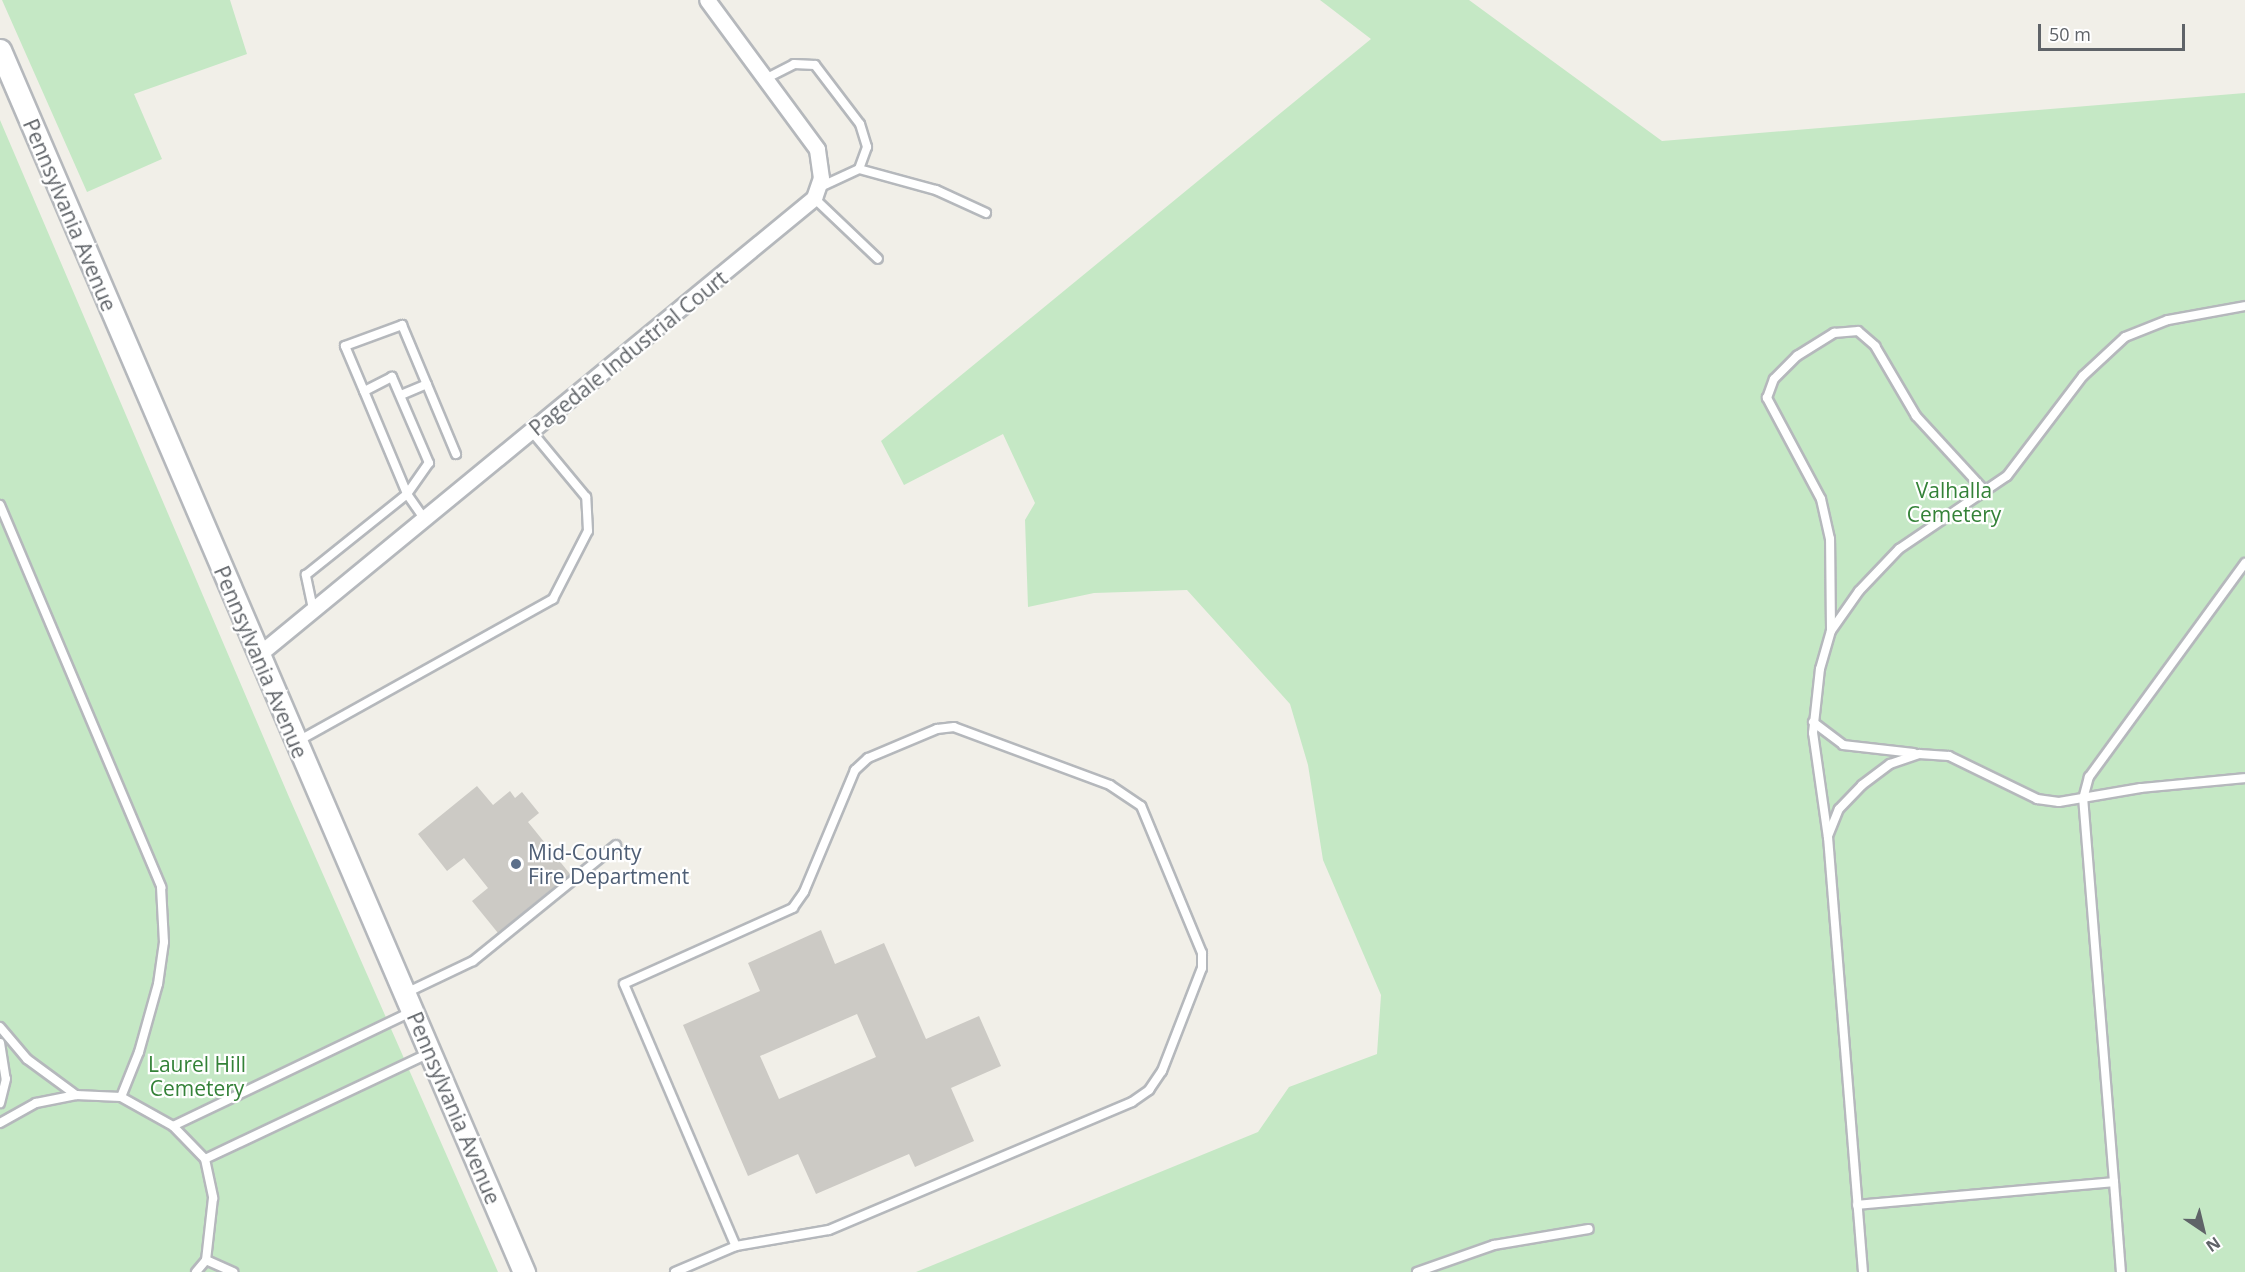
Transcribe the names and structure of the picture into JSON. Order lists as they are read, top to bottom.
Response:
{
  "streets": {
    "street": ["Pennsylvania Avenue", "Pagedale Industrial Court"]
  },
  "crossings": [
    ["Pennsylvania Avenue", "Pagedale Industrial Court"]
  ],
  "parks": ["Valhalla Cemetery", "Laurel Hill Cemetery"],
  "places": ["Mid-County Fire Department"],
  "scale_bar": "50 m",
  "north": "bottom right"
}
